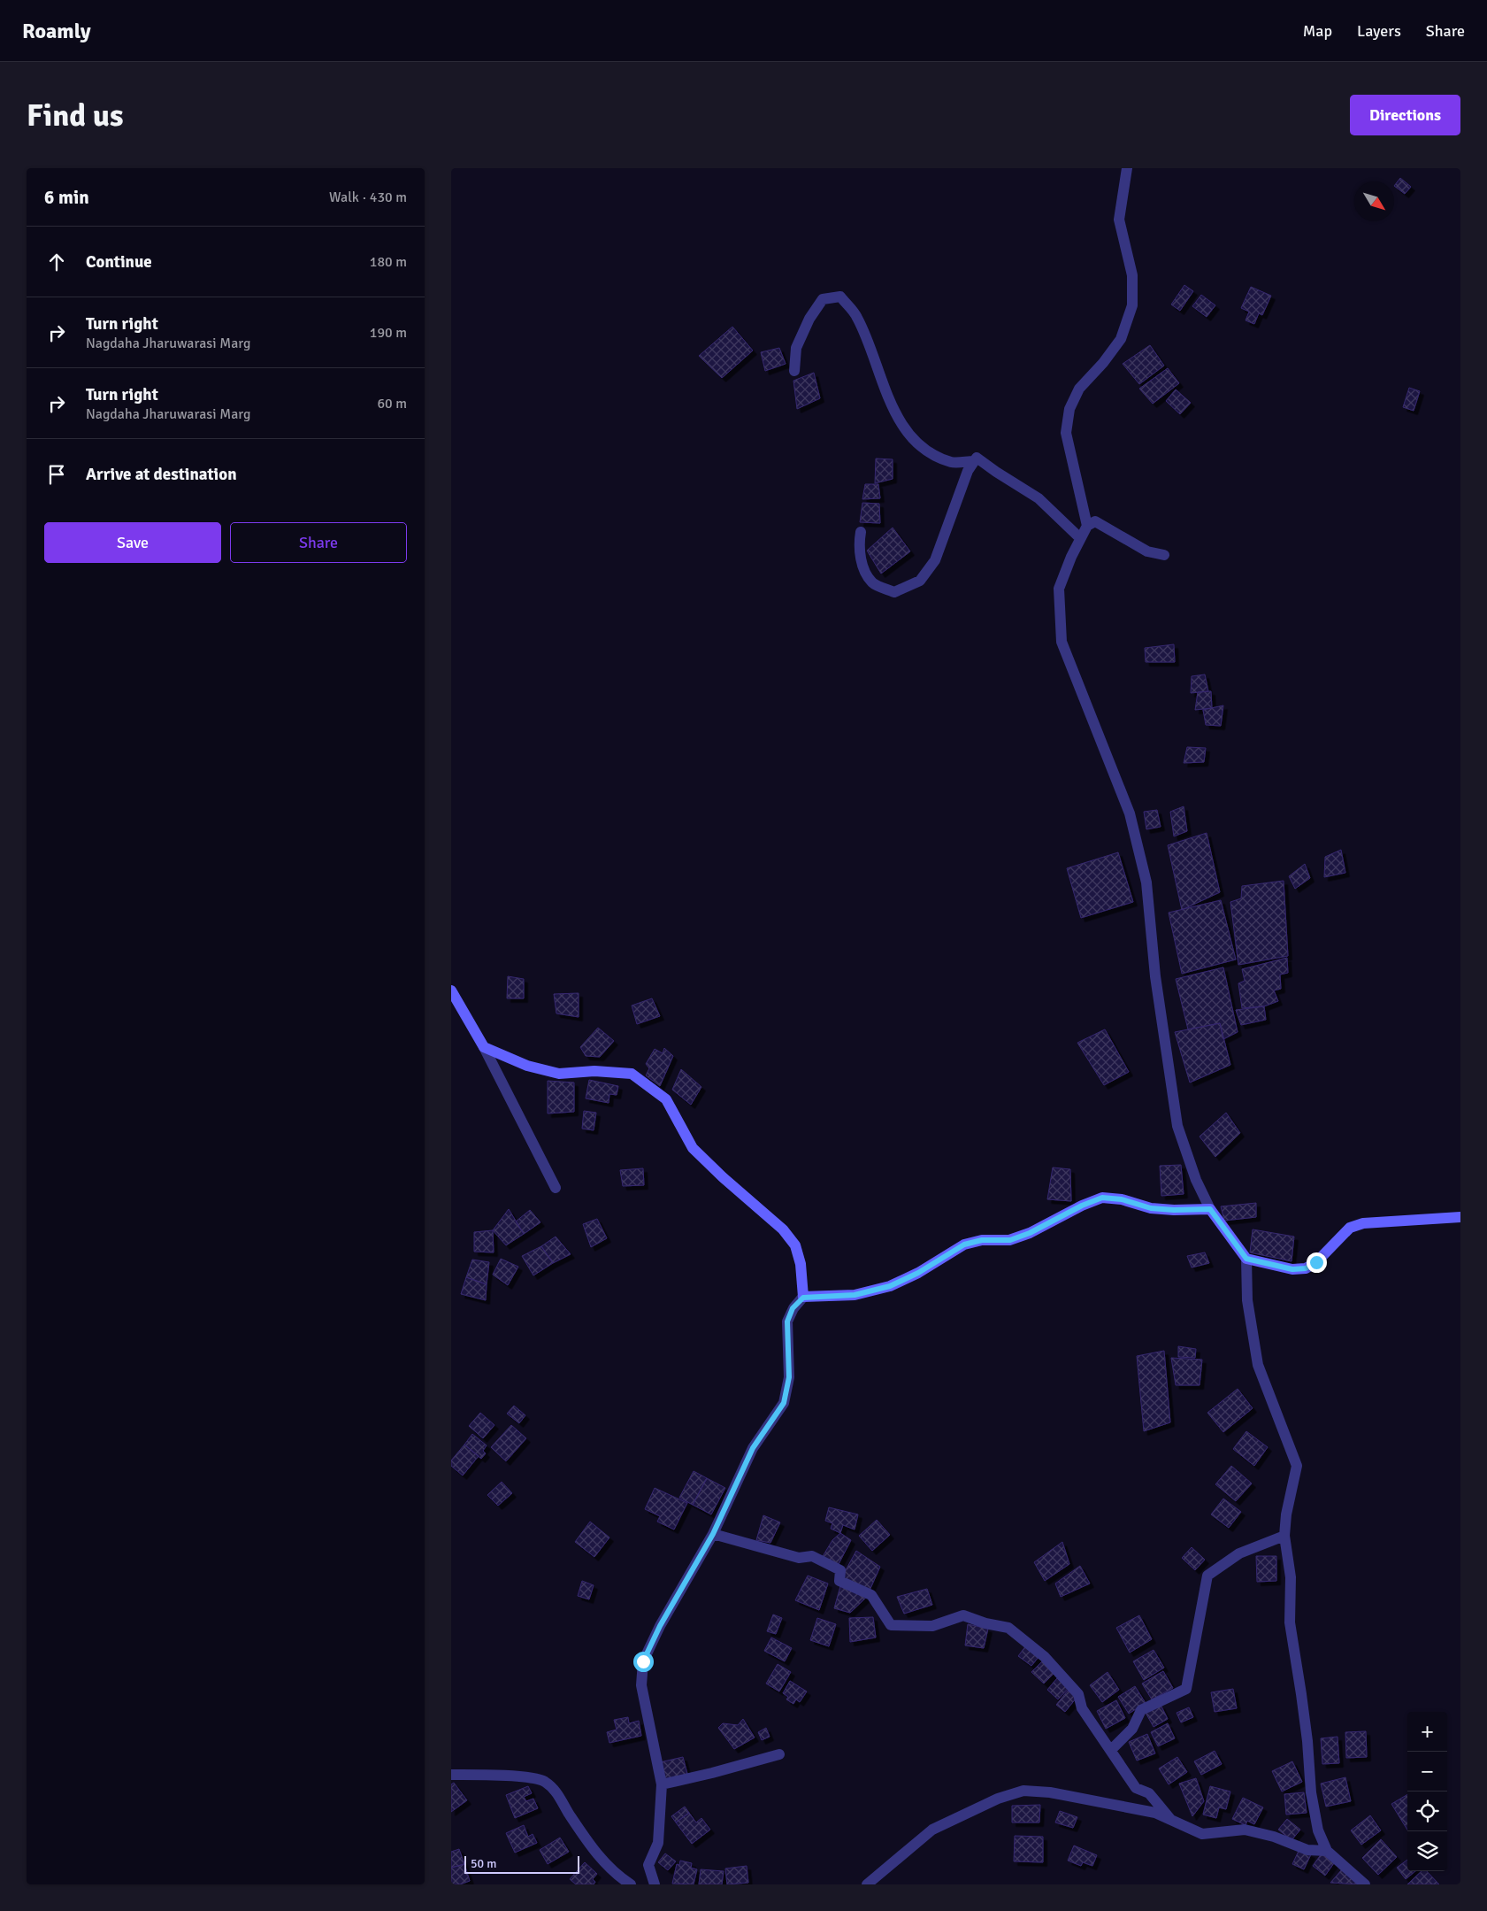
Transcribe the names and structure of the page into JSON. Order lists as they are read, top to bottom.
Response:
{
  "scale_bar": "50 m",
  "north": "bottom right",
  "page": {
    "header": "Roamly",
    "nav": ["Map", "Layers", "Share"],
    "buttons": [
      "Directions",
      ["Save", "Share"]
    ],
    "title": "Find us",
    "heading": ["6 min", "Walk · 430 m"],
    "list": [
      ["Continue", "180 m"],
      ["Turn right", "Nagdaha Jharuwarasi Marg", "190 m"],
      ["Turn right", "Nagdaha Jharuwarasi Marg", "60 m"],
      "Arrive at destination"
    ],
    "map_buttons": ["+", "−"],
    "scale": "50 m"
  }
}
